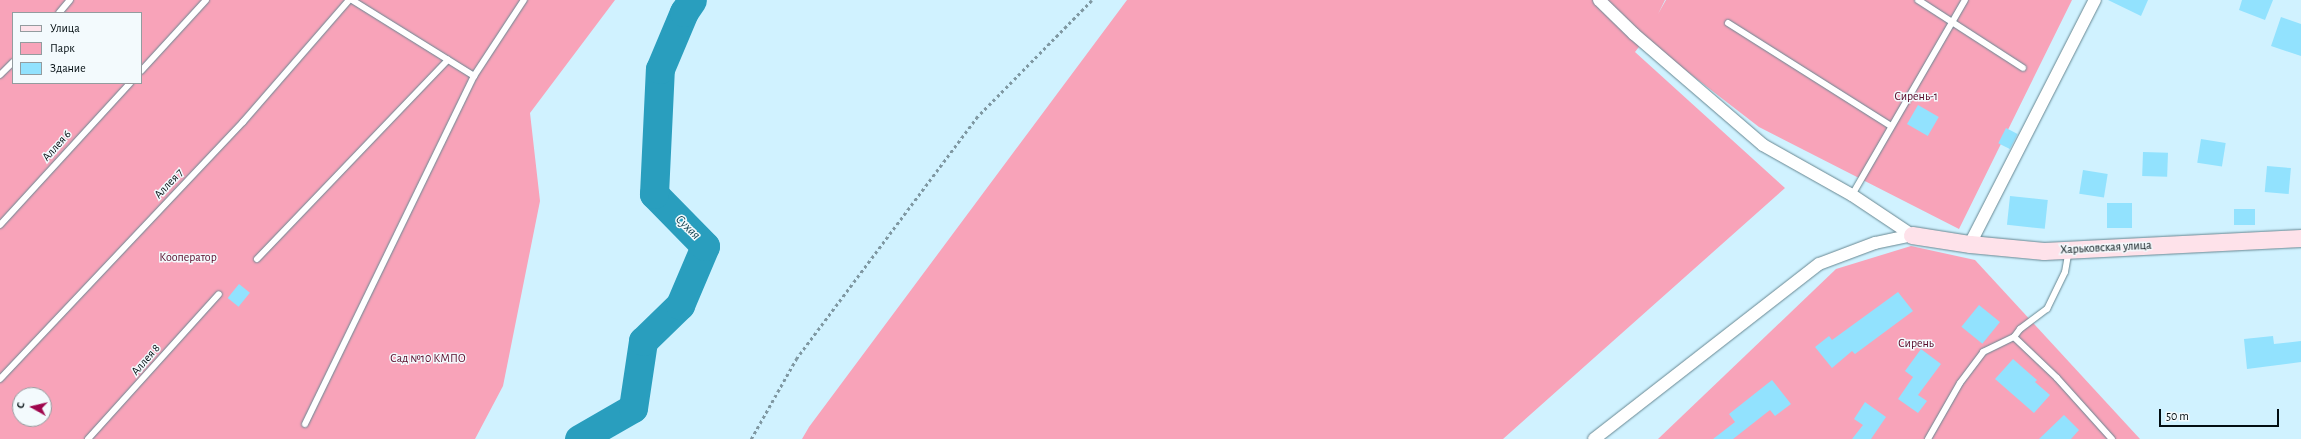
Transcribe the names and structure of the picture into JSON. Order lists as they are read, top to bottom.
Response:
{
  "streets": {
    "street": ["Харьковская улица"],
    "lane": ["Аллея 6", "Аллея 7", "Аллея 8"]
  },
  "water": ["Сухая"],
  "parks": [
    "Сирень-1",
    "Кооператор",
    "Сирень",
    "Сад №10 КМПО"
  ],
  "legend": ["Улица", "Парк", "Здание"],
  "scale_bar": "50 m",
  "north": "left"
}
